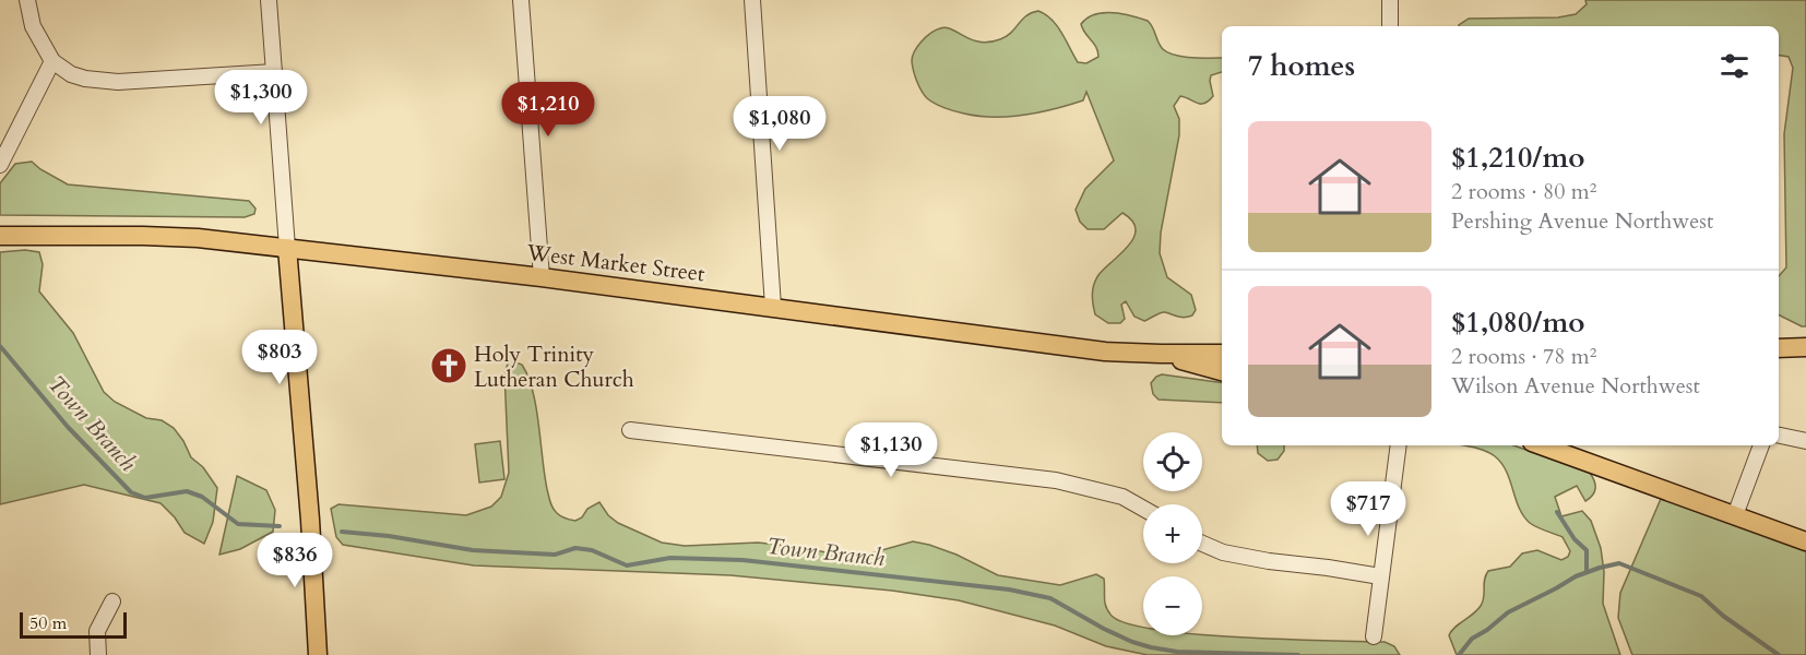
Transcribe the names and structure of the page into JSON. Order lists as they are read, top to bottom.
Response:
{
  "streets": {
    "main road": ["West Market Street"]
  },
  "water": ["Town Branch"],
  "places": {
    "church": ["Holy Trinity Lutheran Church"]
  },
  "scale_bar": "50 m",
  "page": {
    "heading": "7 homes",
    "price": [
      "$1,300",
      "$1,210",
      "$1,080",
      "$803",
      "$1,130",
      "$717",
      "$836"
    ],
    "list": [
      {
        "name": "$1,210/mo",
        "note": "2 rooms · 80 m² · Pershing Avenue Northwest"
      },
      {
        "name": "$1,080/mo",
        "note": "2 rooms · 78 m² · Wilson Avenue Northwest"
      }
    ],
    "map_buttons": ["+", "−"],
    "scale": "50 m"
  }
}
